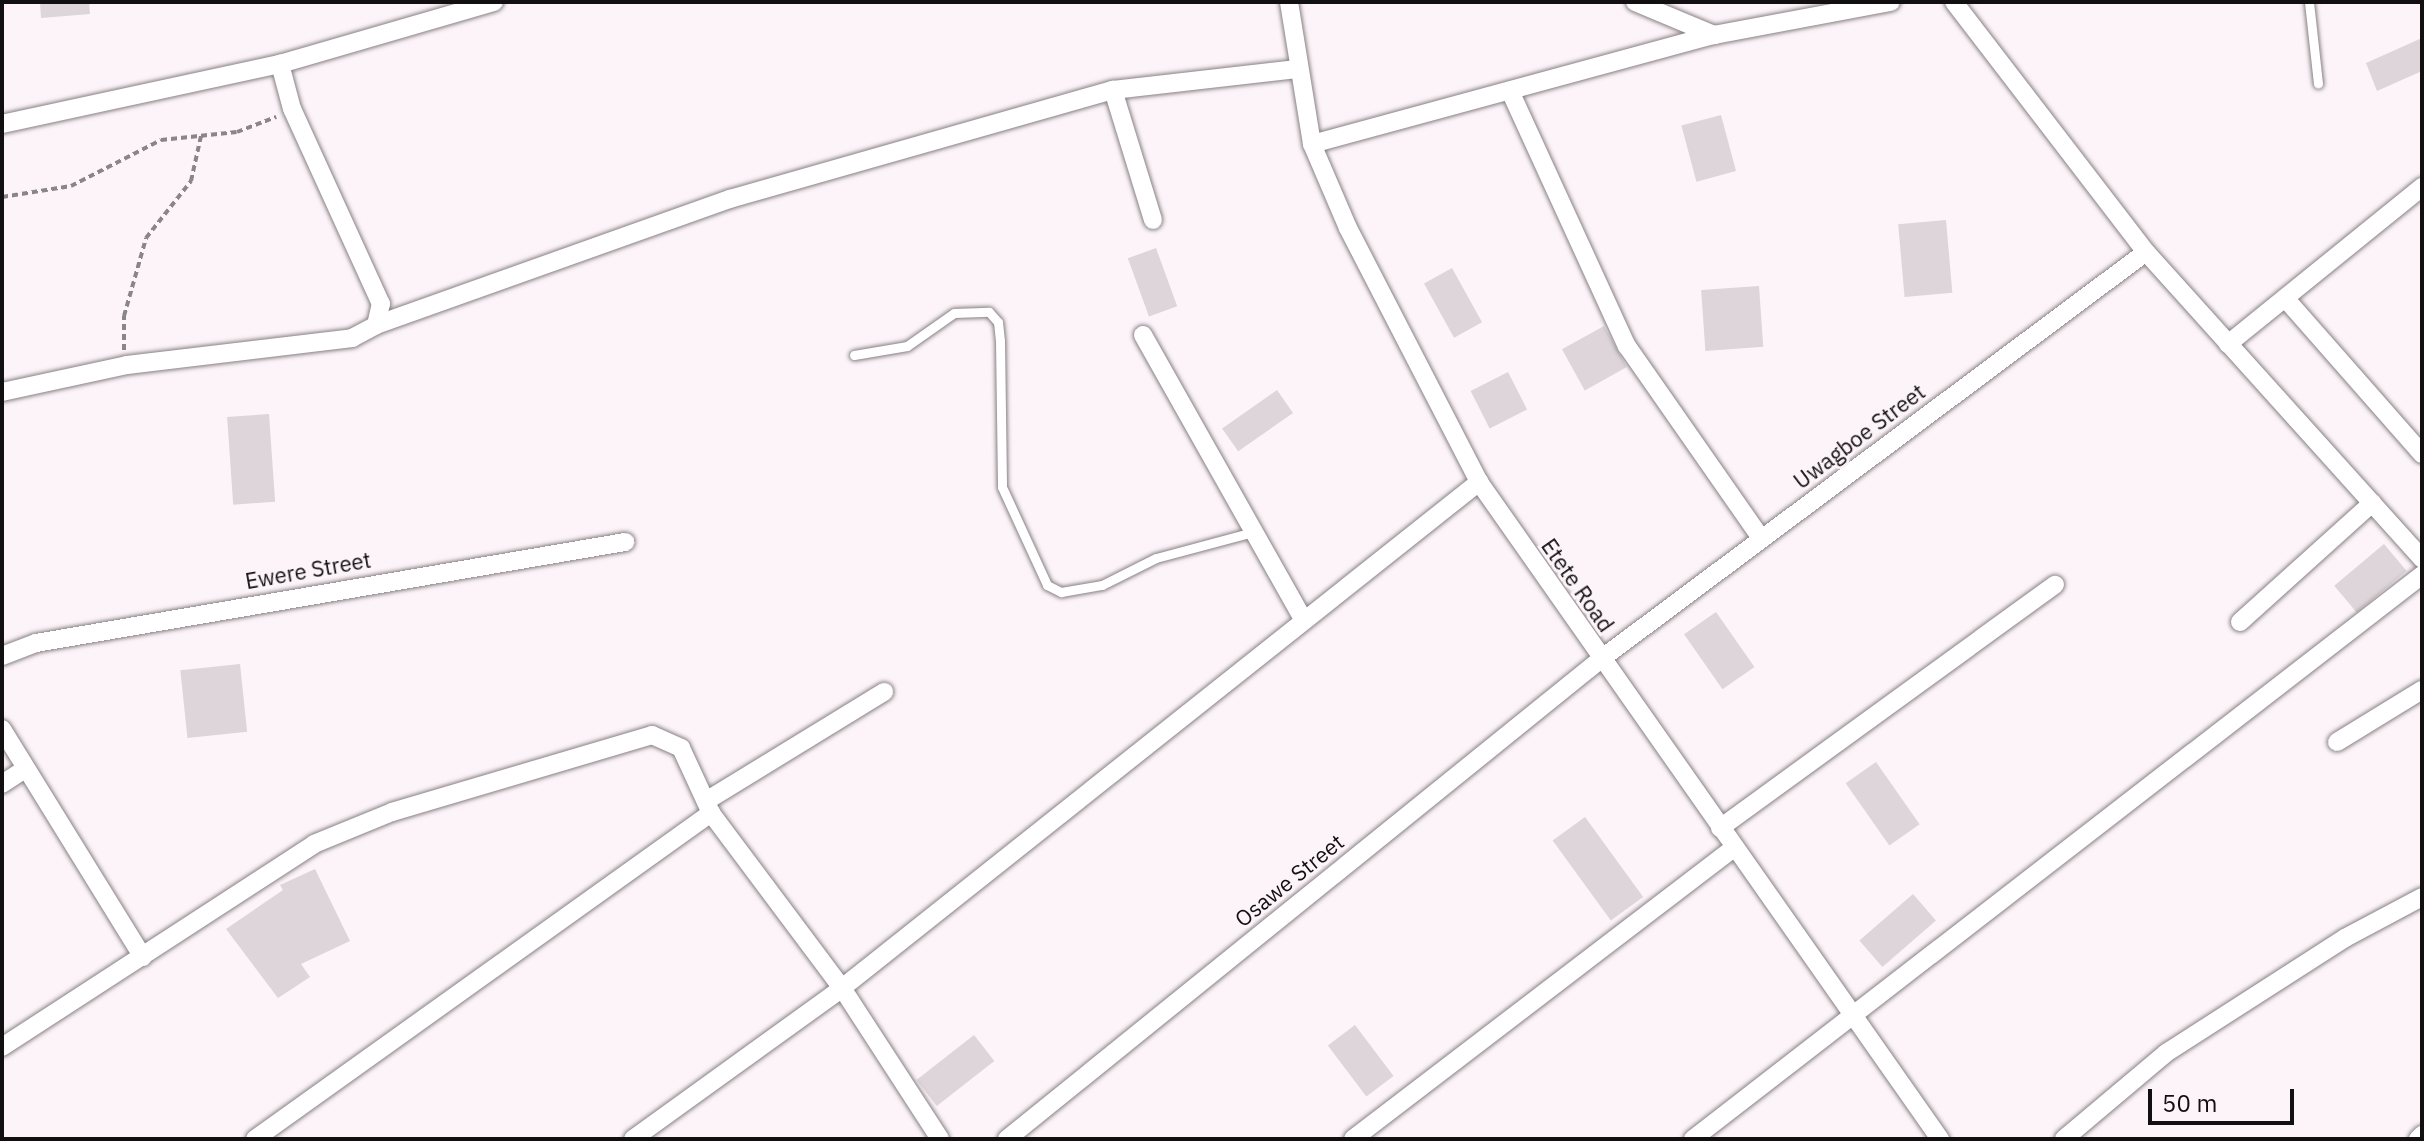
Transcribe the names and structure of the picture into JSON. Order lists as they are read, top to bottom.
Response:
{
  "streets": {
    "street": [
      "Uwagboe Street",
      "Ewere Street",
      "Etete Road",
      "Osawe Street"
    ]
  },
  "crossings": [
    ["Uwagboe Street", "Etete Road"],
    ["Uwagboe Street", "Osawe Street"],
    ["Etete Road", "Osawe Street"]
  ],
  "scale_bar": "50 m"
}
